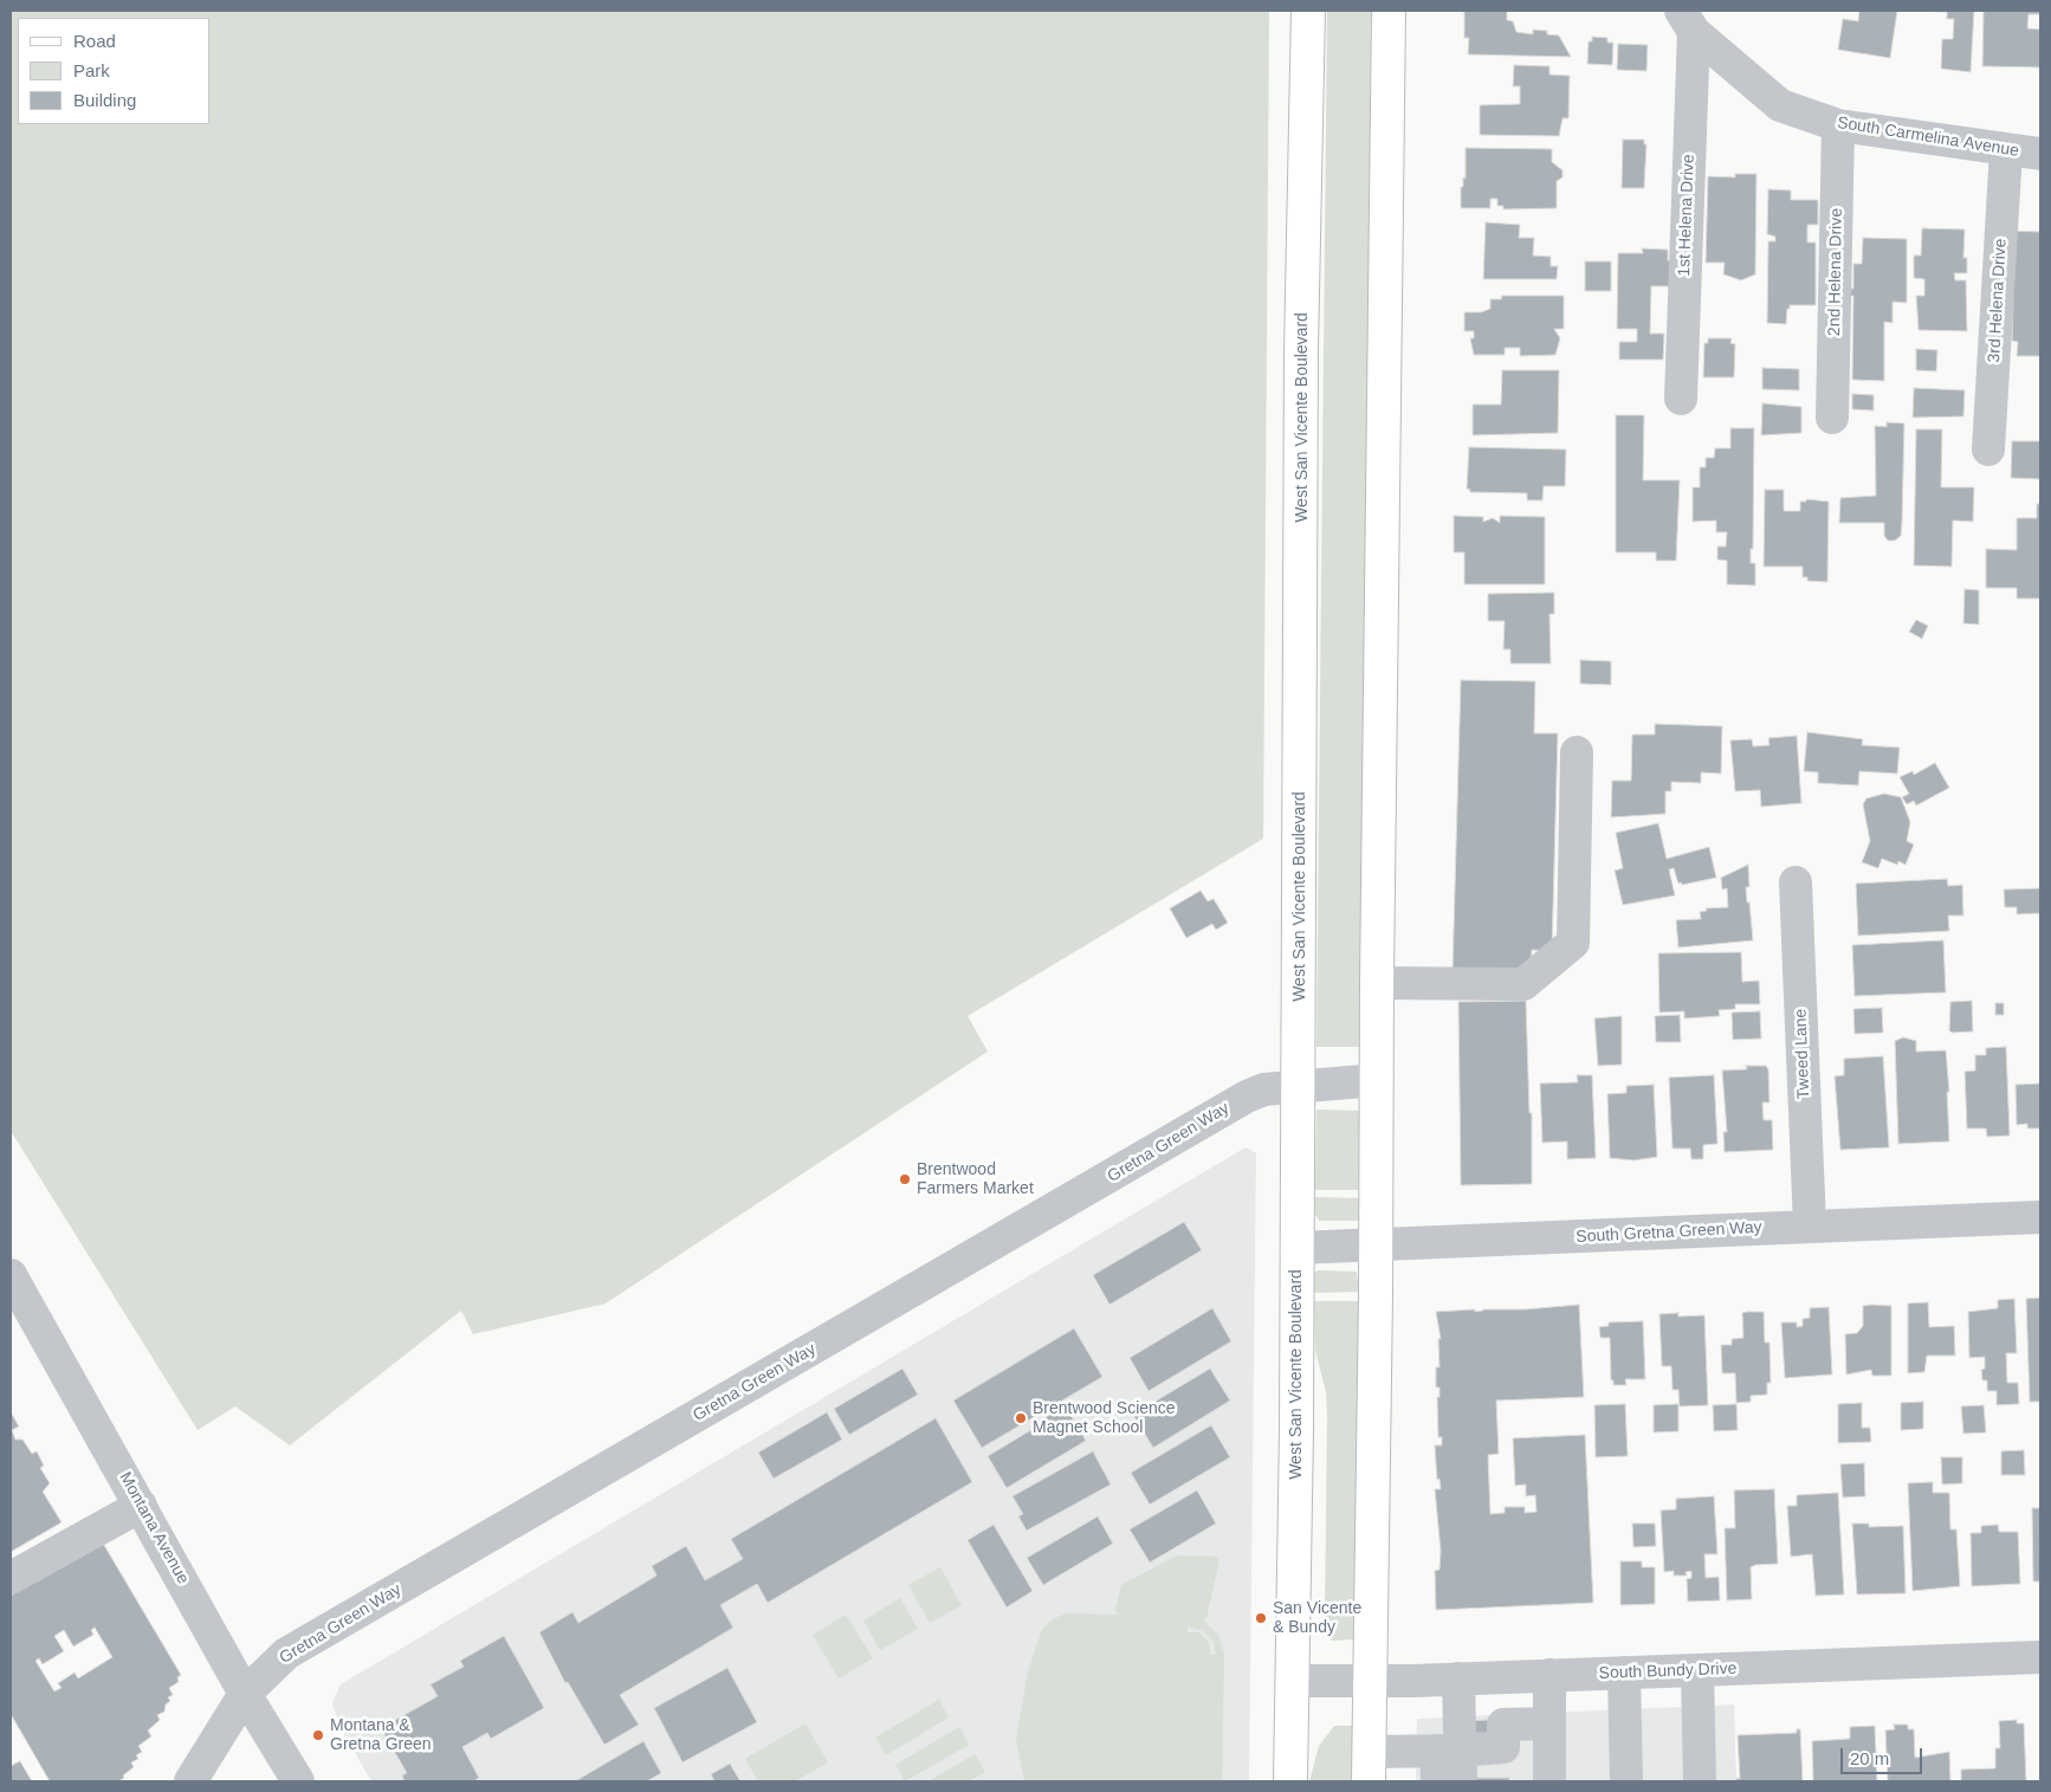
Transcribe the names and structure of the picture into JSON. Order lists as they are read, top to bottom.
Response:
{
  "streets": {
    "main road": ["West San Vicente Boulevard"],
    "street": [
      "South Carmelina Avenue",
      "1st Helena Drive",
      "2nd Helena Drive",
      "3rd Helena Drive",
      "Tweed Lane",
      "Gretna Green Way",
      "South Gretna Green Way",
      "Montana Avenue",
      "South Bundy Drive"
    ]
  },
  "crossings": [
    ["South Carmelina Avenue", "1st Helena Drive"],
    ["South Carmelina Avenue", "2nd Helena Drive"],
    ["South Carmelina Avenue", "3rd Helena Drive"],
    ["West San Vicente Boulevard", "Gretna Green Way"],
    ["West San Vicente Boulevard", "South Gretna Green Way"],
    ["West San Vicente Boulevard", "South Bundy Drive"],
    ["Tweed Lane", "South Gretna Green Way"],
    ["Gretna Green Way", "Montana Avenue"]
  ],
  "places": [
    "Brentwood Farmers Market",
    "Brentwood Science Magnet School",
    "San Vicente & Bundy",
    "Montana & Gretna Green"
  ],
  "legend": ["Road", "Park", "Building"],
  "scale_bar": "20 m"
}
